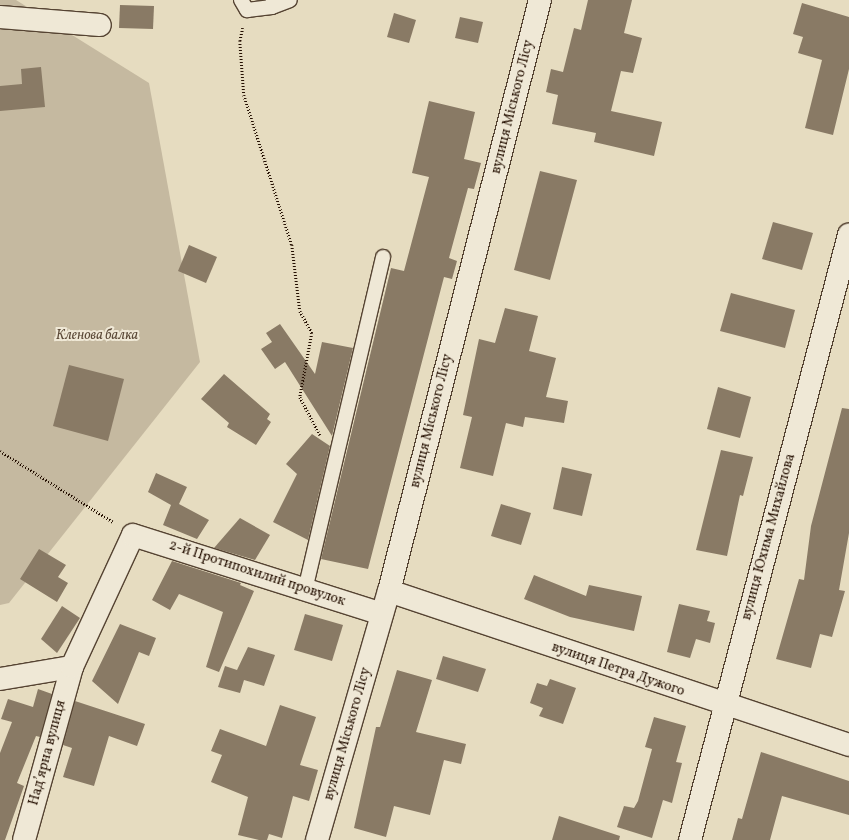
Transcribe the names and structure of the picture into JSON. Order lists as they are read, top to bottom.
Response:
{
  "streets": {
    "street": [
      "вулиця Міського Лісу",
      "вулиця Юхима Михайлова",
      "2-й Протипохилий провулок",
      "вулиця Петра Дужого",
      "Надʼярна вулиця"
    ]
  },
  "crossings": [
    ["вулиця Міського Лісу", "2-й Протипохилий провулок"],
    ["вулиця Міського Лісу", "вулиця Петра Дужого"],
    ["вулиця Юхима Михайлова", "вулиця Петра Дужого"],
    ["2-й Протипохилий провулок", "Надʼярна вулиця"]
  ],
  "parks": ["Кленова балка"]
}
